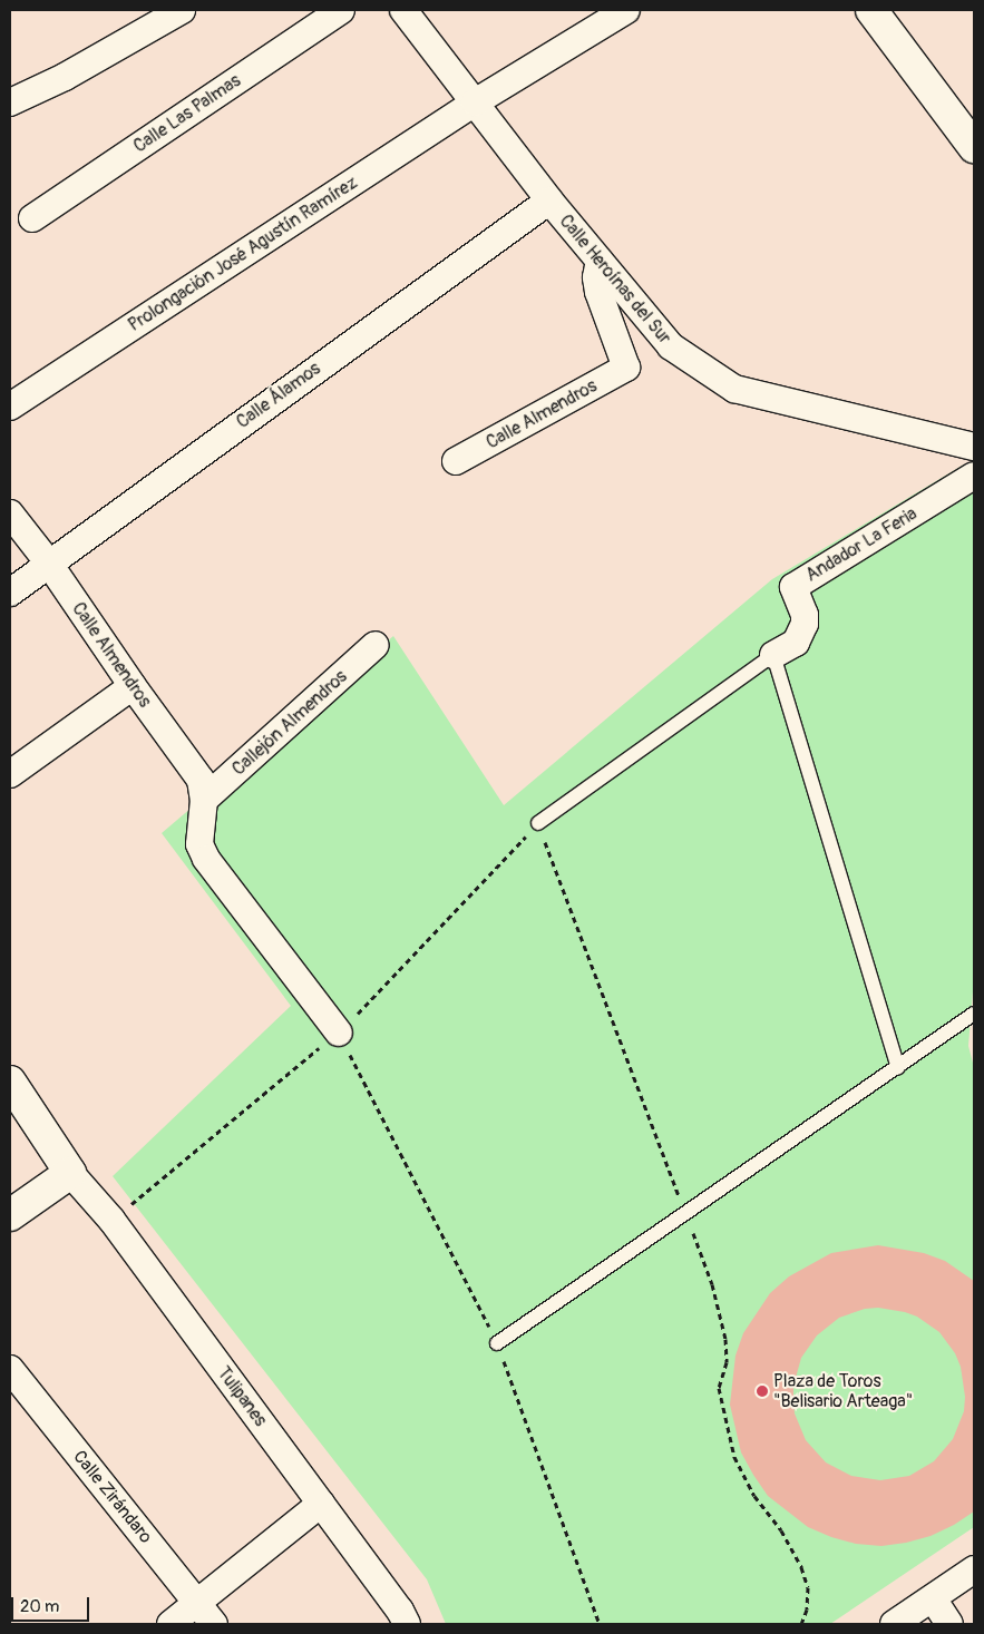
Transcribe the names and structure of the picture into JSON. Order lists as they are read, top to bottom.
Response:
{
  "streets": {
    "street": [
      "Calle Las Palmas",
      "Prolongación José Agustín Ramírez",
      "Calle Heroínas del Sur",
      "Calle Álamos",
      "Calle Almendros",
      "Andador La Feria",
      "Callejón Almendros",
      "Tulipanes",
      "Calle Zirándaro"
    ]
  },
  "crossings": [
    ["Prolongación José Agustín Ramírez", "Calle Heroínas del Sur"],
    ["Calle Heroínas del Sur", "Calle Álamos"],
    ["Calle Heroínas del Sur", "Calle Almendros"],
    ["Calle Álamos", "Calle Almendros"],
    ["Calle Almendros", "Callejón Almendros"]
  ],
  "places": ["Plaza de Toros \"Belisario Arteaga\""],
  "scale_bar": "20 m"
}
